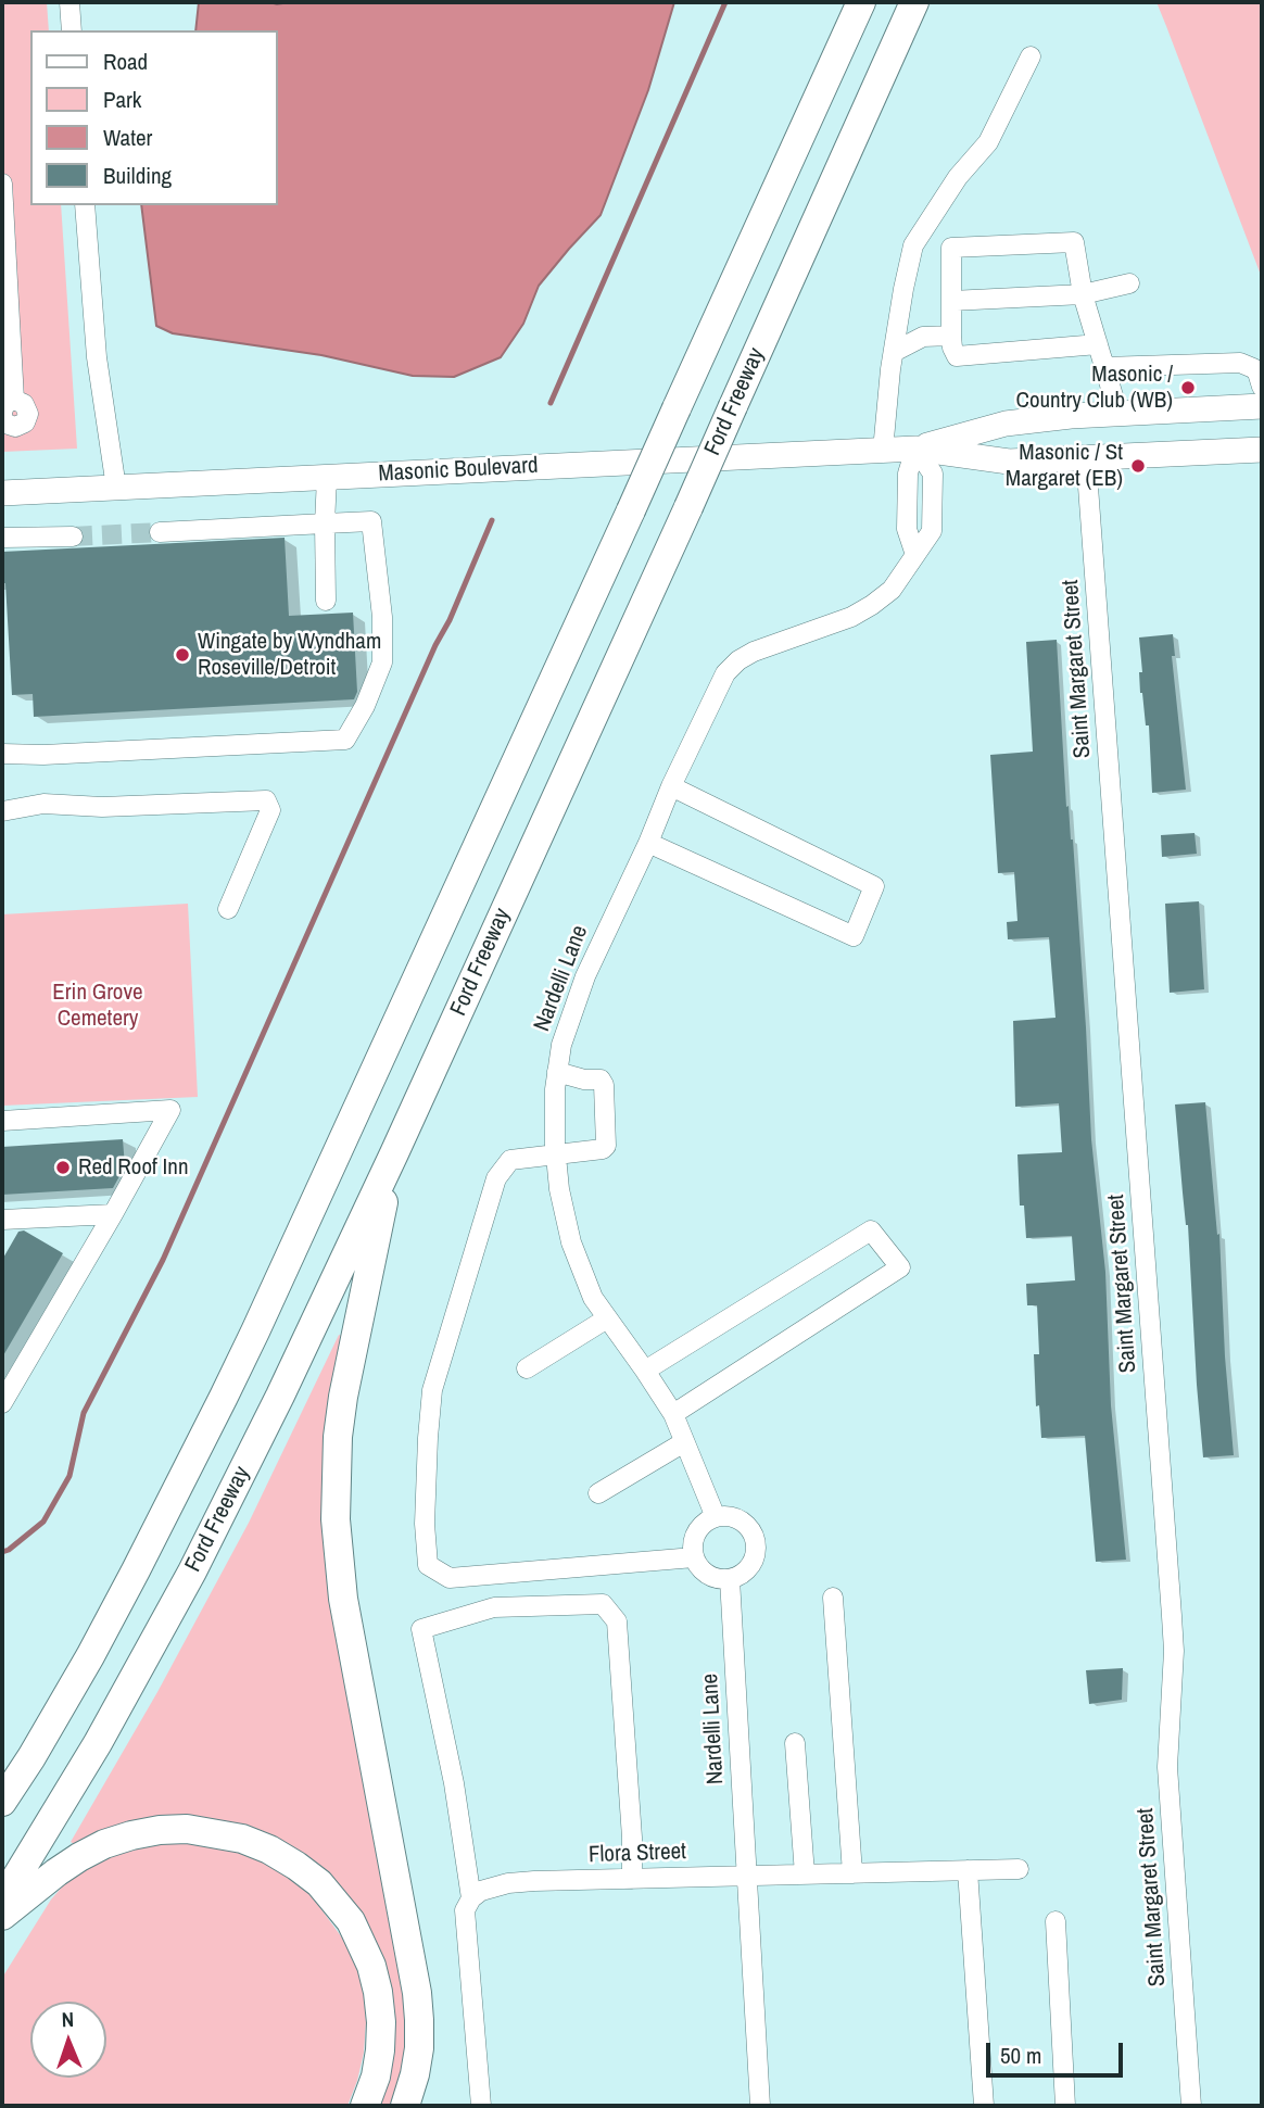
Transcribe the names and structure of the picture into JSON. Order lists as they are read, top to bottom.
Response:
{
  "streets": {
    "highway": ["Ford Freeway"],
    "main road": ["Masonic Boulevard"],
    "street": ["Saint Margaret Street", "Nardelli Lane", "Flora Street"]
  },
  "crossings": [
    ["Masonic Boulevard", "Saint Margaret Street"],
    ["Masonic Boulevard", "Nardelli Lane"],
    ["Nardelli Lane", "Flora Street"]
  ],
  "parks": ["Erin Grove Cemetery"],
  "places": [
    "Masonic / Country Club (WB)",
    "Masonic / St Margaret (EB)",
    "Wingate by Wyndham Roseville/Detroit",
    "Red Roof Inn"
  ],
  "legend": [
    "Road",
    "Park",
    "Water",
    "Building"
  ],
  "scale_bar": "50 m",
  "north": "top"
}
